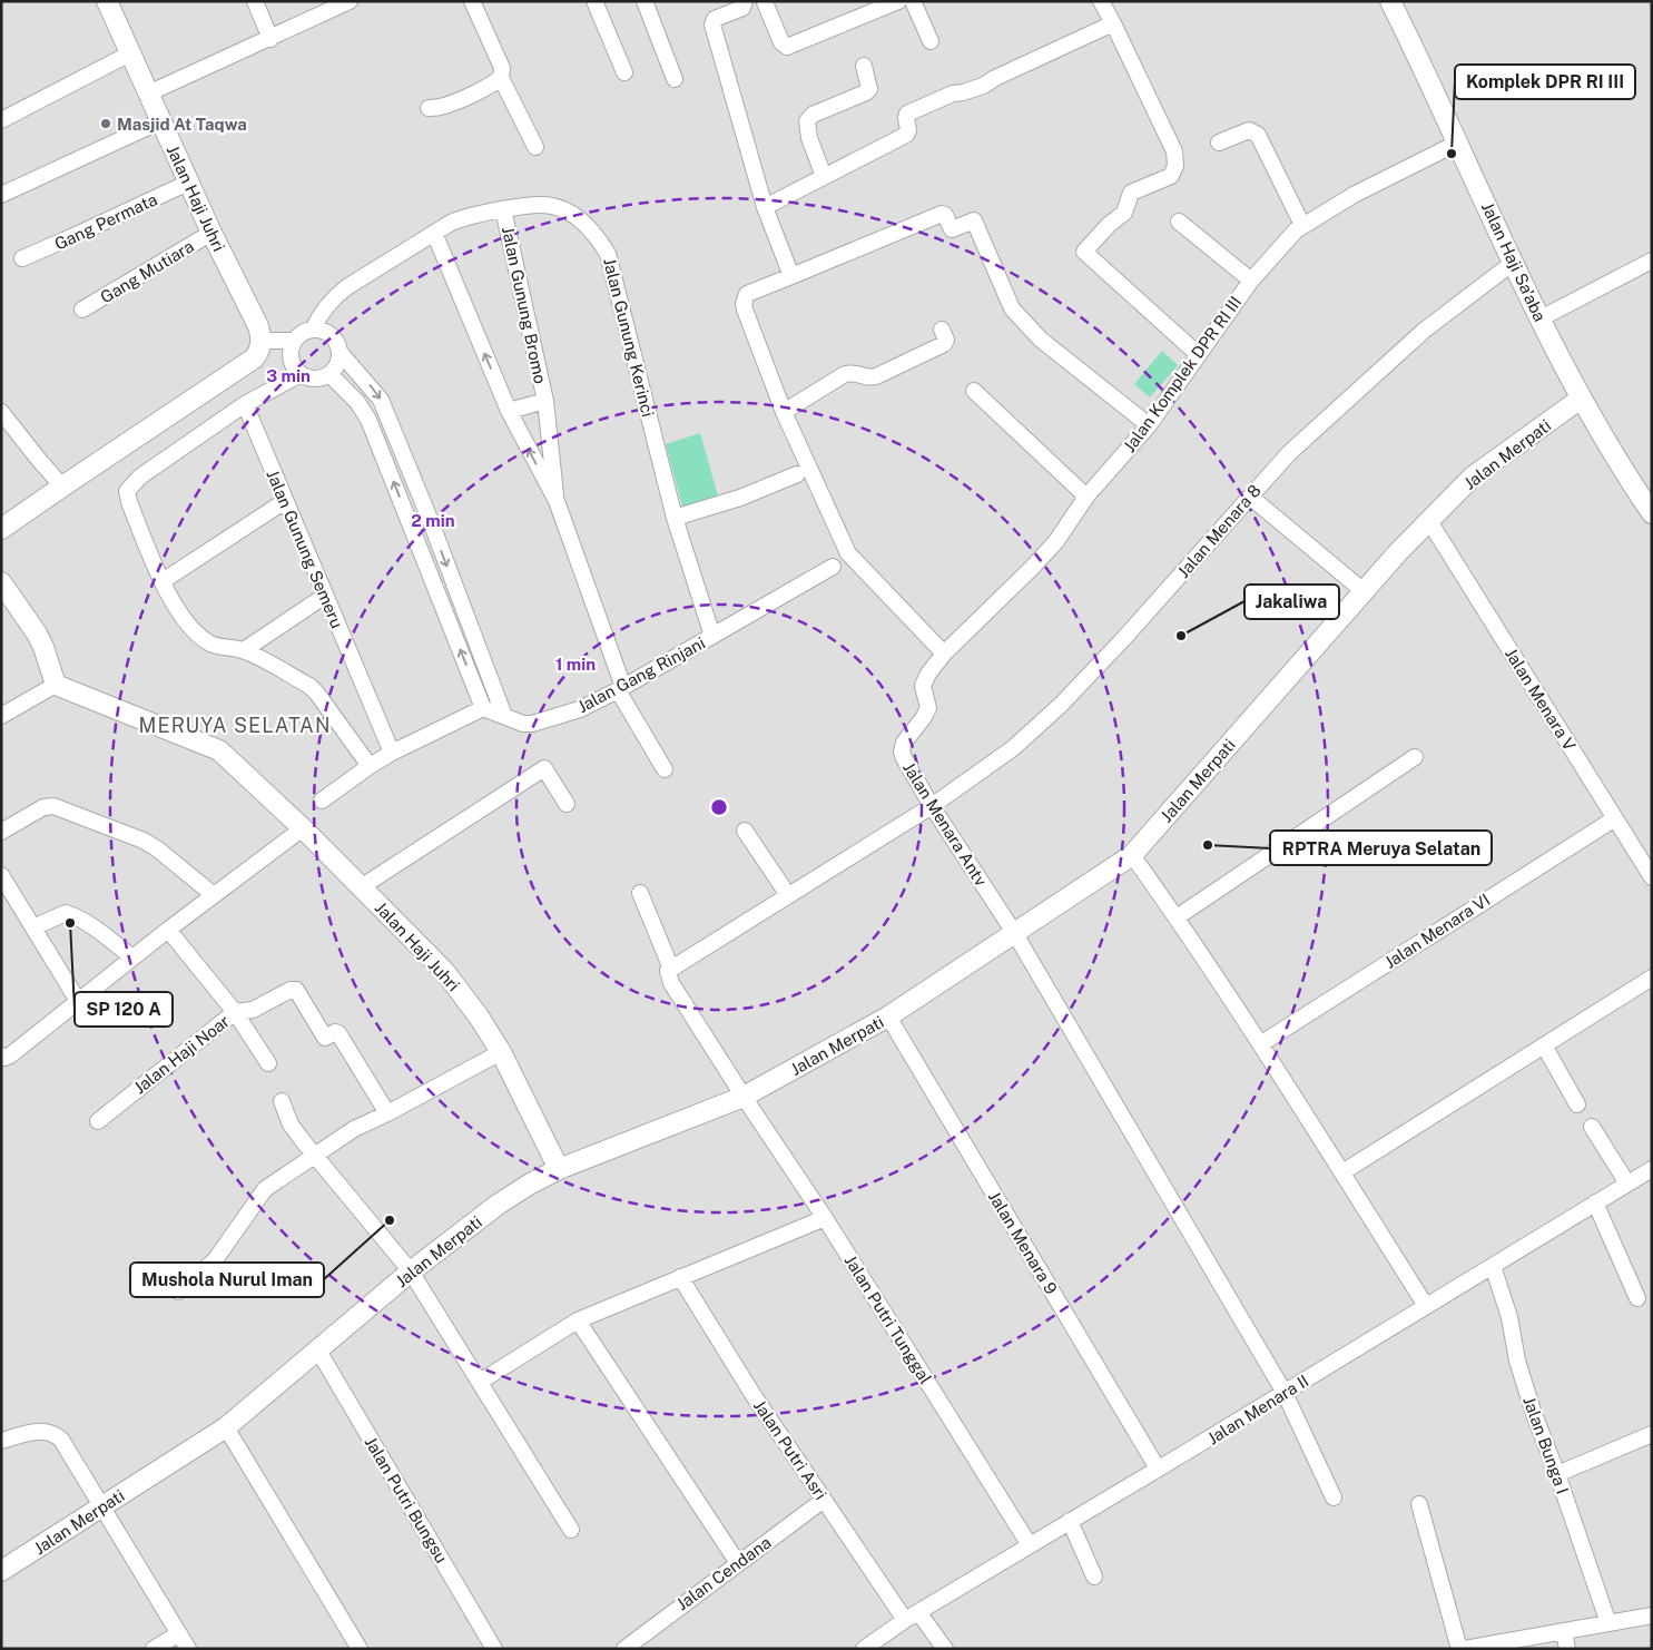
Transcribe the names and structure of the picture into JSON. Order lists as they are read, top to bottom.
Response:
{
  "streets": {
    "street": [
      "Jalan Haji Juhri",
      "Gang Permata",
      "Jalan Haji Sa'aba",
      "Gang Mutiara",
      "Jalan Gunung Bromo",
      "Jalan Gunung Kerinci",
      "Jalan Komplek DPR RI III",
      "Jalan Merpati",
      "Jalan Menara 8",
      "Jalan Gunung Semeru",
      "Jalan Gang Rinjani",
      "Jalan Menara V",
      "Jalan Menara Antv",
      "Jalan Menara VI",
      "Jalan Haji Noar",
      "Jalan Menara 9",
      "Jalan Putri Tunggal",
      "Jalan Menara II",
      "Jalan Bunga I",
      "Jalan Putri Asri",
      "Jalan Putri Bungsu",
      "Jalan Cendana"
    ]
  },
  "crossings": [
    ["Jalan Haji Juhri", "Gang Permata"],
    ["Jalan Haji Juhri", "Gang Mutiara"],
    ["Jalan Haji Juhri", "Jalan Merpati"],
    ["Jalan Haji Sa'aba", "Jalan Komplek DPR RI III"],
    ["Jalan Haji Sa'aba", "Jalan Merpati"],
    ["Jalan Haji Sa'aba", "Jalan Menara 8"],
    ["Jalan Gunung Bromo", "Jalan Gunung Kerinci"],
    ["Jalan Gunung Bromo", "Jalan Gang Rinjani"],
    ["Jalan Gunung Kerinci", "Jalan Gang Rinjani"],
    ["Jalan Komplek DPR RI III", "Jalan Menara Antv"],
    ["Jalan Merpati", "Jalan Menara V"],
    ["Jalan Merpati", "Jalan Menara Antv"],
    ["Jalan Merpati", "Jalan Menara 9"],
    ["Jalan Merpati", "Jalan Putri Tunggal"],
    ["Jalan Merpati", "Jalan Putri Bungsu"],
    ["Jalan Menara 8", "Jalan Menara Antv"],
    ["Jalan Menara 8", "Jalan Putri Tunggal"],
    ["Jalan Menara V", "Jalan Menara VI"],
    ["Jalan Menara Antv", "Jalan Menara II"],
    ["Jalan Menara 9", "Jalan Menara II"],
    ["Jalan Putri Tunggal", "Jalan Menara II"],
    ["Jalan Menara II", "Jalan Bunga I"],
    ["Jalan Menara II", "Jalan Putri Asri"],
    ["Jalan Putri Asri", "Jalan Cendana"]
  ],
  "districts": ["MERUYA SELATAN"],
  "places": [
    "Masjid At Taqwa",
    "Komplek DPR RI III",
    "Jakaliwa",
    "RPTRA Meruya Selatan",
    "SP 120 A",
    "Mushola Nurul Iman"
  ],
  "rings": ["3 min", "2 min", "1 min"]
}
